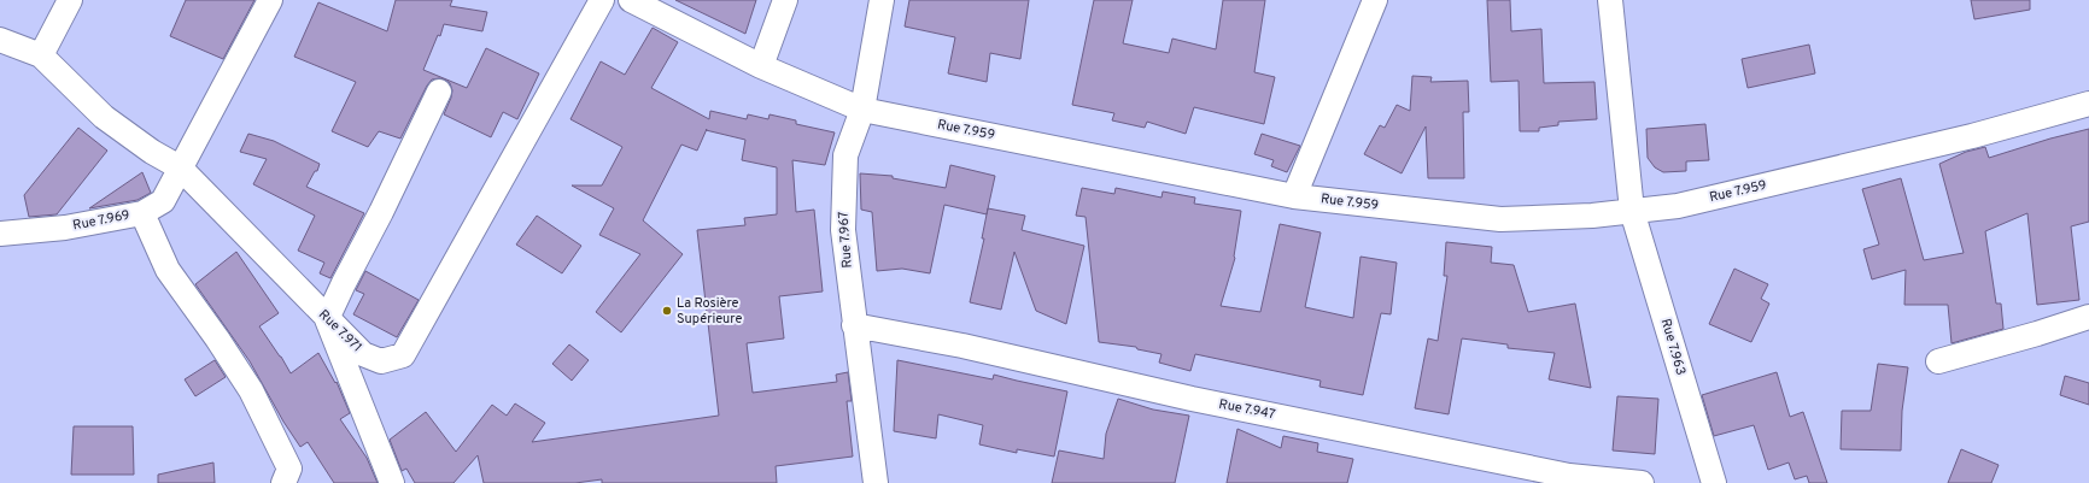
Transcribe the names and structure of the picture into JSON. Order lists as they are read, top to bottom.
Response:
{
  "streets": {
    "street": [
      "Rue 7.959",
      "Rue 7.969",
      "Rue 7.967",
      "Rue 7.971",
      "Rue 7.963",
      "Rue 7.947"
    ]
  },
  "crossings": [
    ["Rue 7.959", "Rue 7.967"],
    ["Rue 7.959", "Rue 7.963"],
    ["Rue 7.969", "Rue 7.971"],
    ["Rue 7.967", "Rue 7.947"]
  ],
  "places": ["La Rosière Supérieure"]
}
